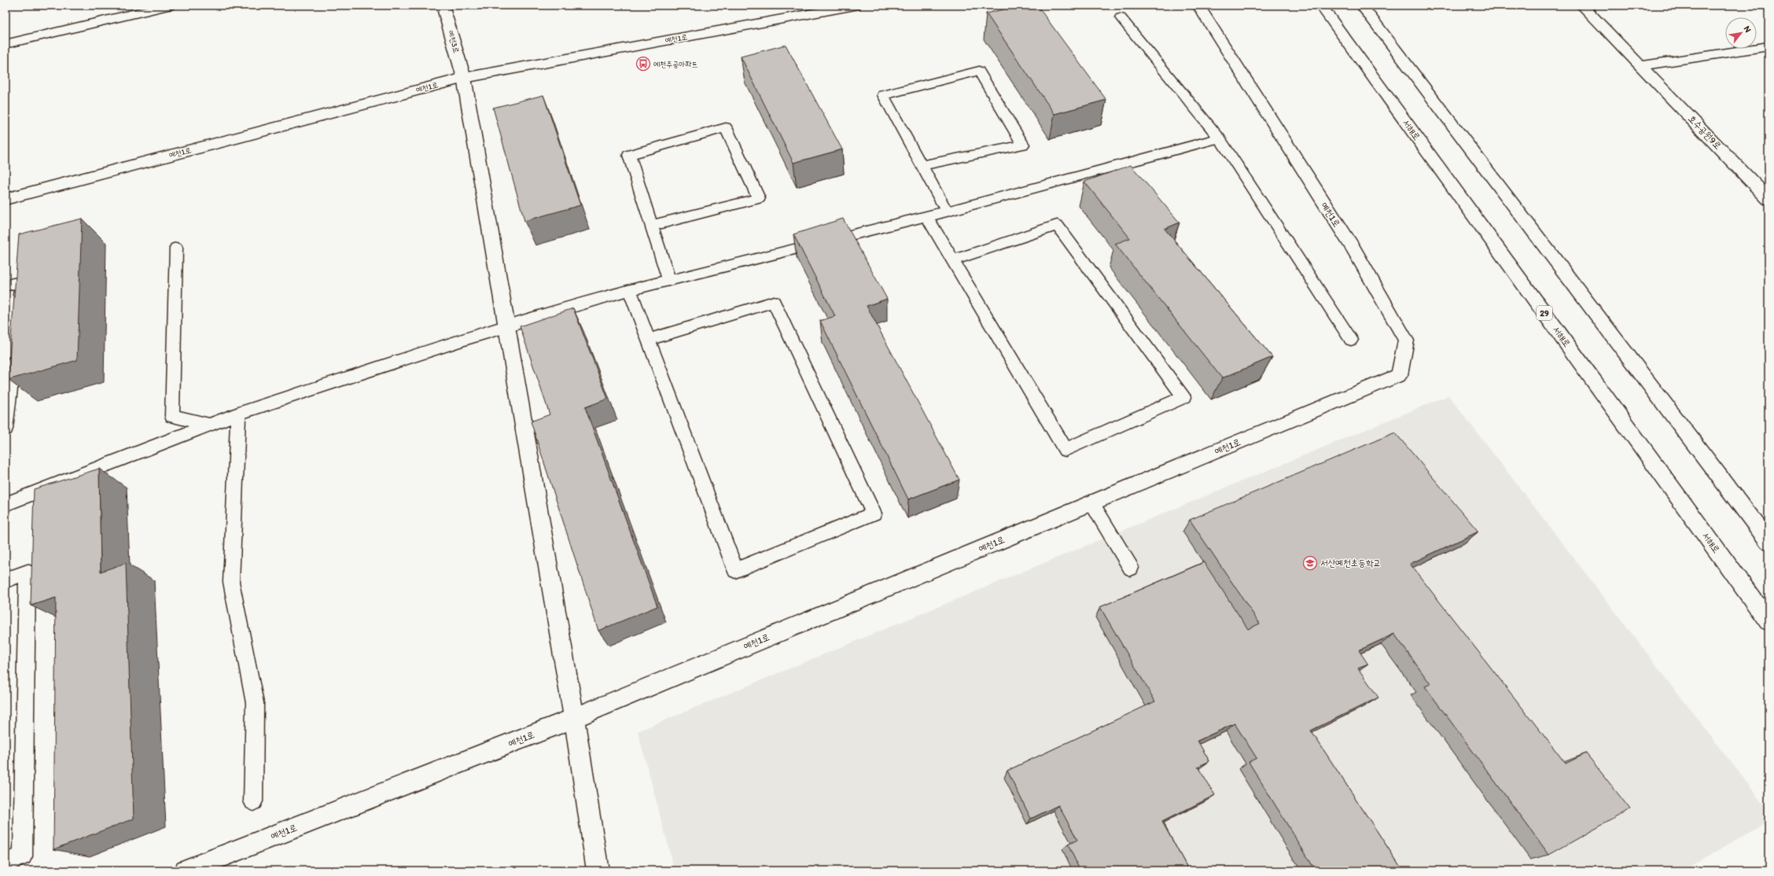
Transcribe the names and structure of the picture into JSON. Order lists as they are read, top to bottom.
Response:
{
  "streets": {
    "street": [
      "예천1로",
      "예천3로",
      "서해로",
      "호수공원9로",
      "29"
    ]
  },
  "crossings": [
    ["예천1로", "예천3로"]
  ],
  "places": {
    "bus stop": ["예천주공아파트"],
    "school or university": ["서산예천초등학교"]
  },
  "north": "top right"
}
